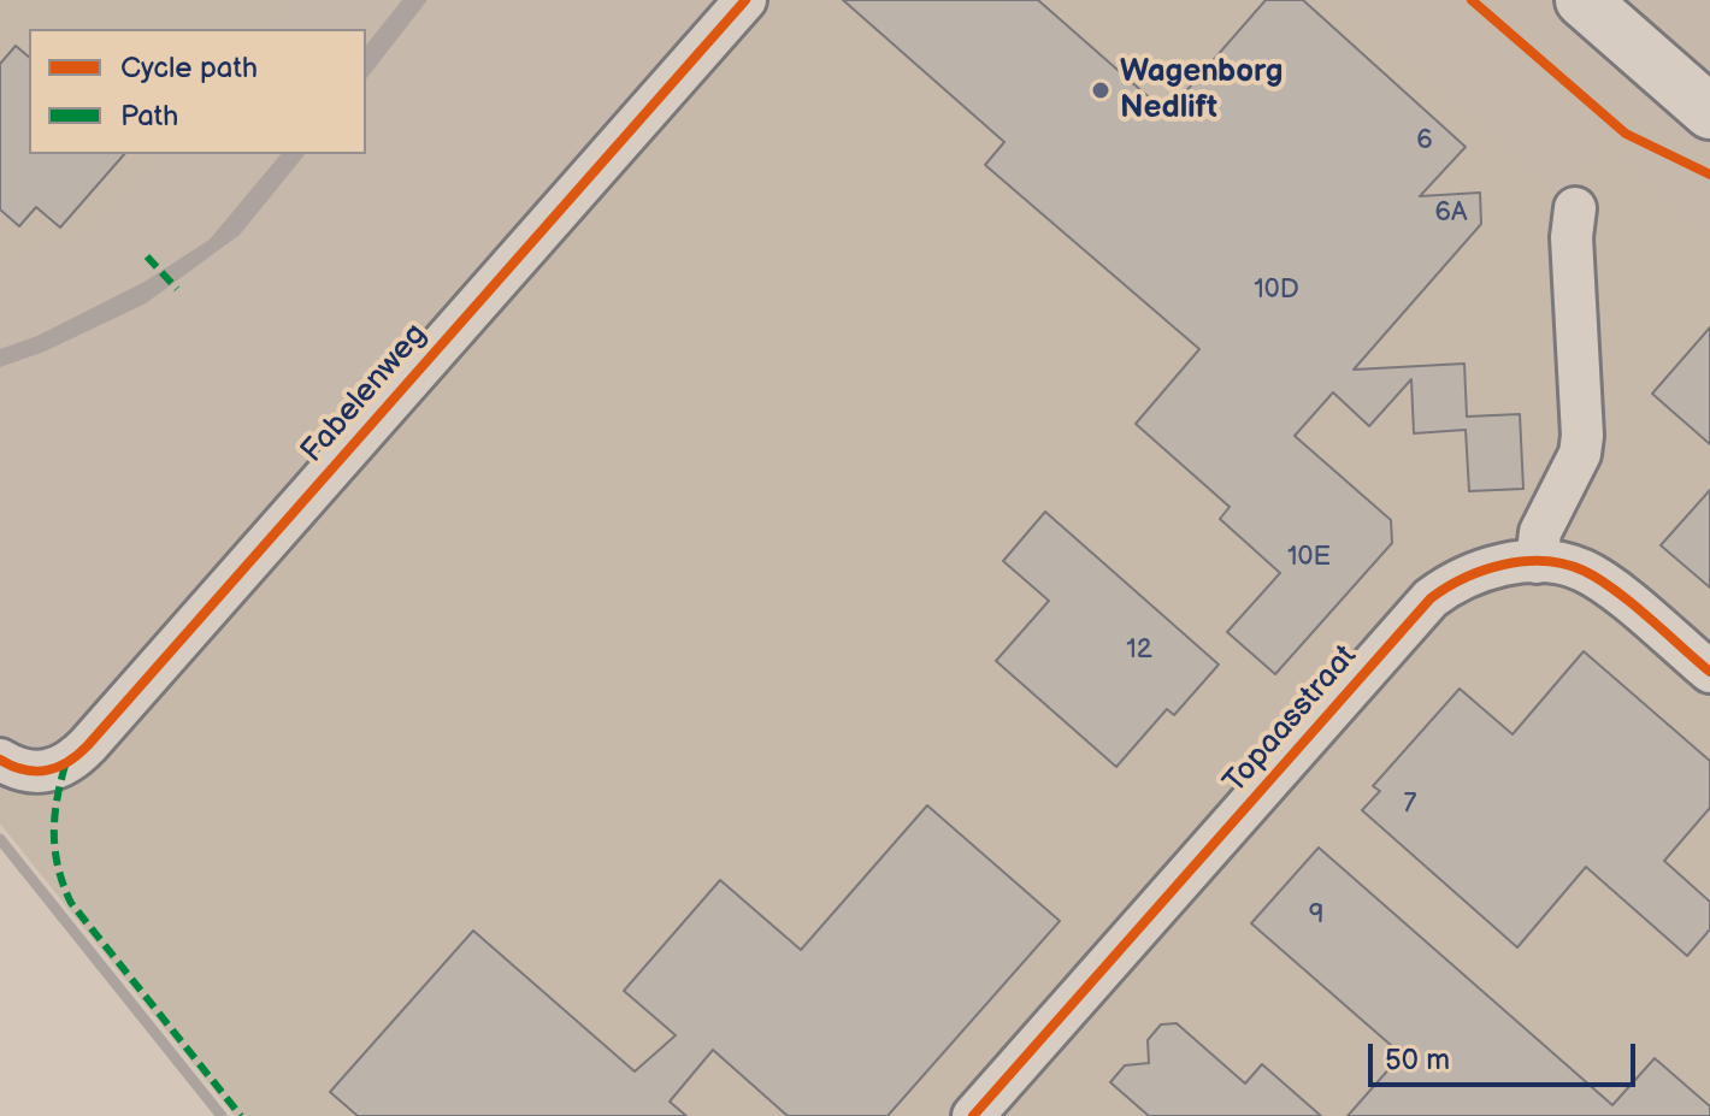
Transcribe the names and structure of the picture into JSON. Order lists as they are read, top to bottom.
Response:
{
  "streets": {
    "street": ["Fabelenweg", "Topaasstraat"]
  },
  "places": ["Wagenborg Nedlift"],
  "house_numbers": [
    "6",
    "6A",
    "10D",
    "10E",
    "12",
    "7",
    "9"
  ],
  "legend": ["Cycle path", "Path"],
  "scale_bar": "50 m"
}
